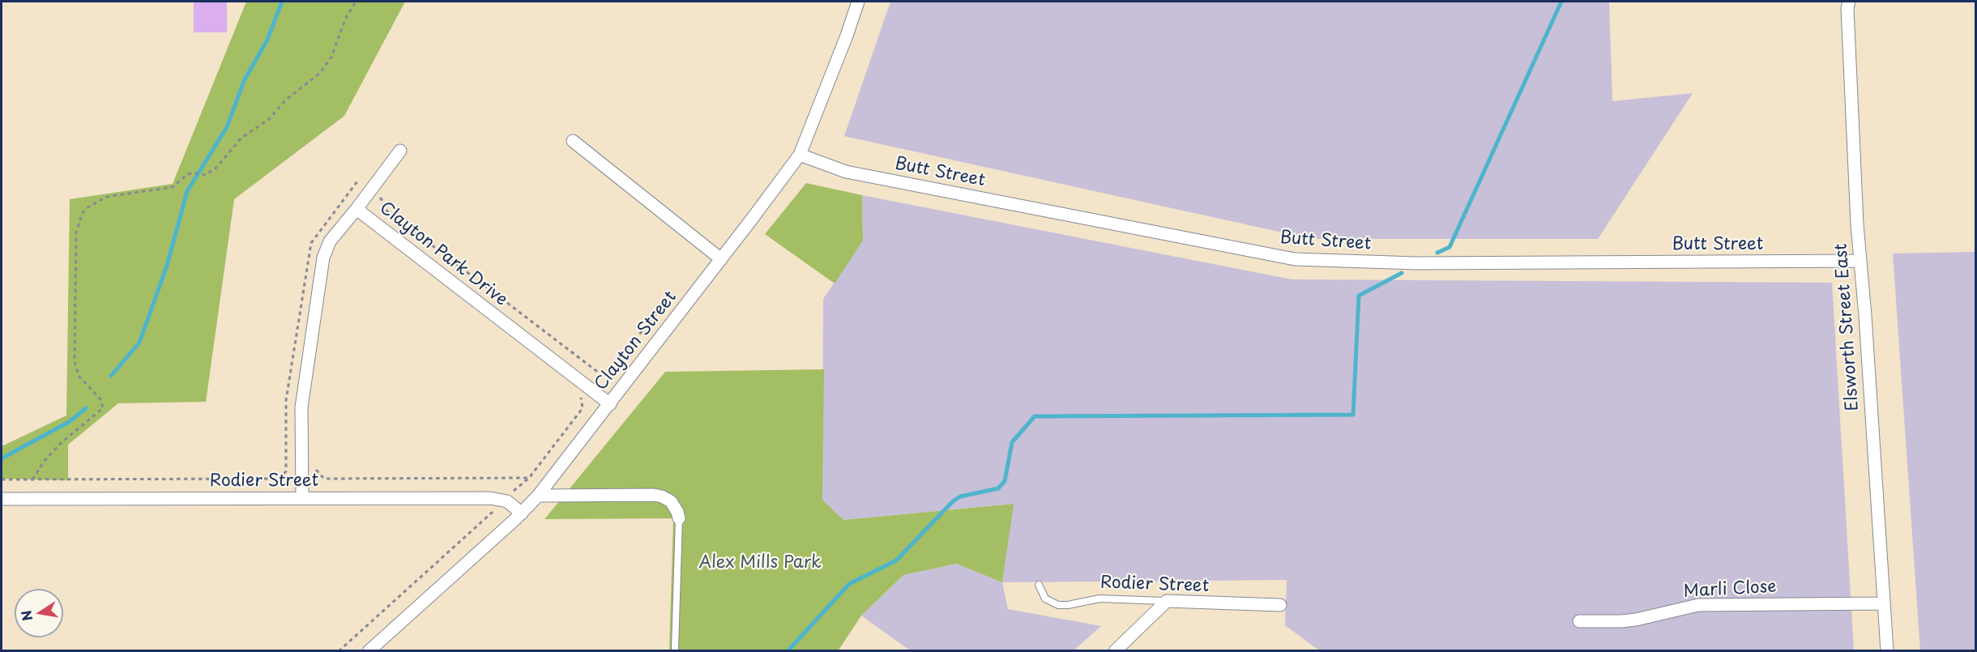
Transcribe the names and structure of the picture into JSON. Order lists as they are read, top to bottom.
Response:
{
  "streets": {
    "street": [
      "Butt Street",
      "Clayton Park Drive",
      "Elsworth Street East",
      "Clayton Street",
      "Rodier Street",
      "Marli Close"
    ]
  },
  "crossings": [
    ["Butt Street", "Elsworth Street East"],
    ["Butt Street", "Clayton Street"],
    ["Clayton Park Drive", "Clayton Street"],
    ["Clayton Park Drive", "Rodier Street"],
    ["Elsworth Street East", "Marli Close"]
  ],
  "parks": ["Alex Mills Park"],
  "north": "left"
}
